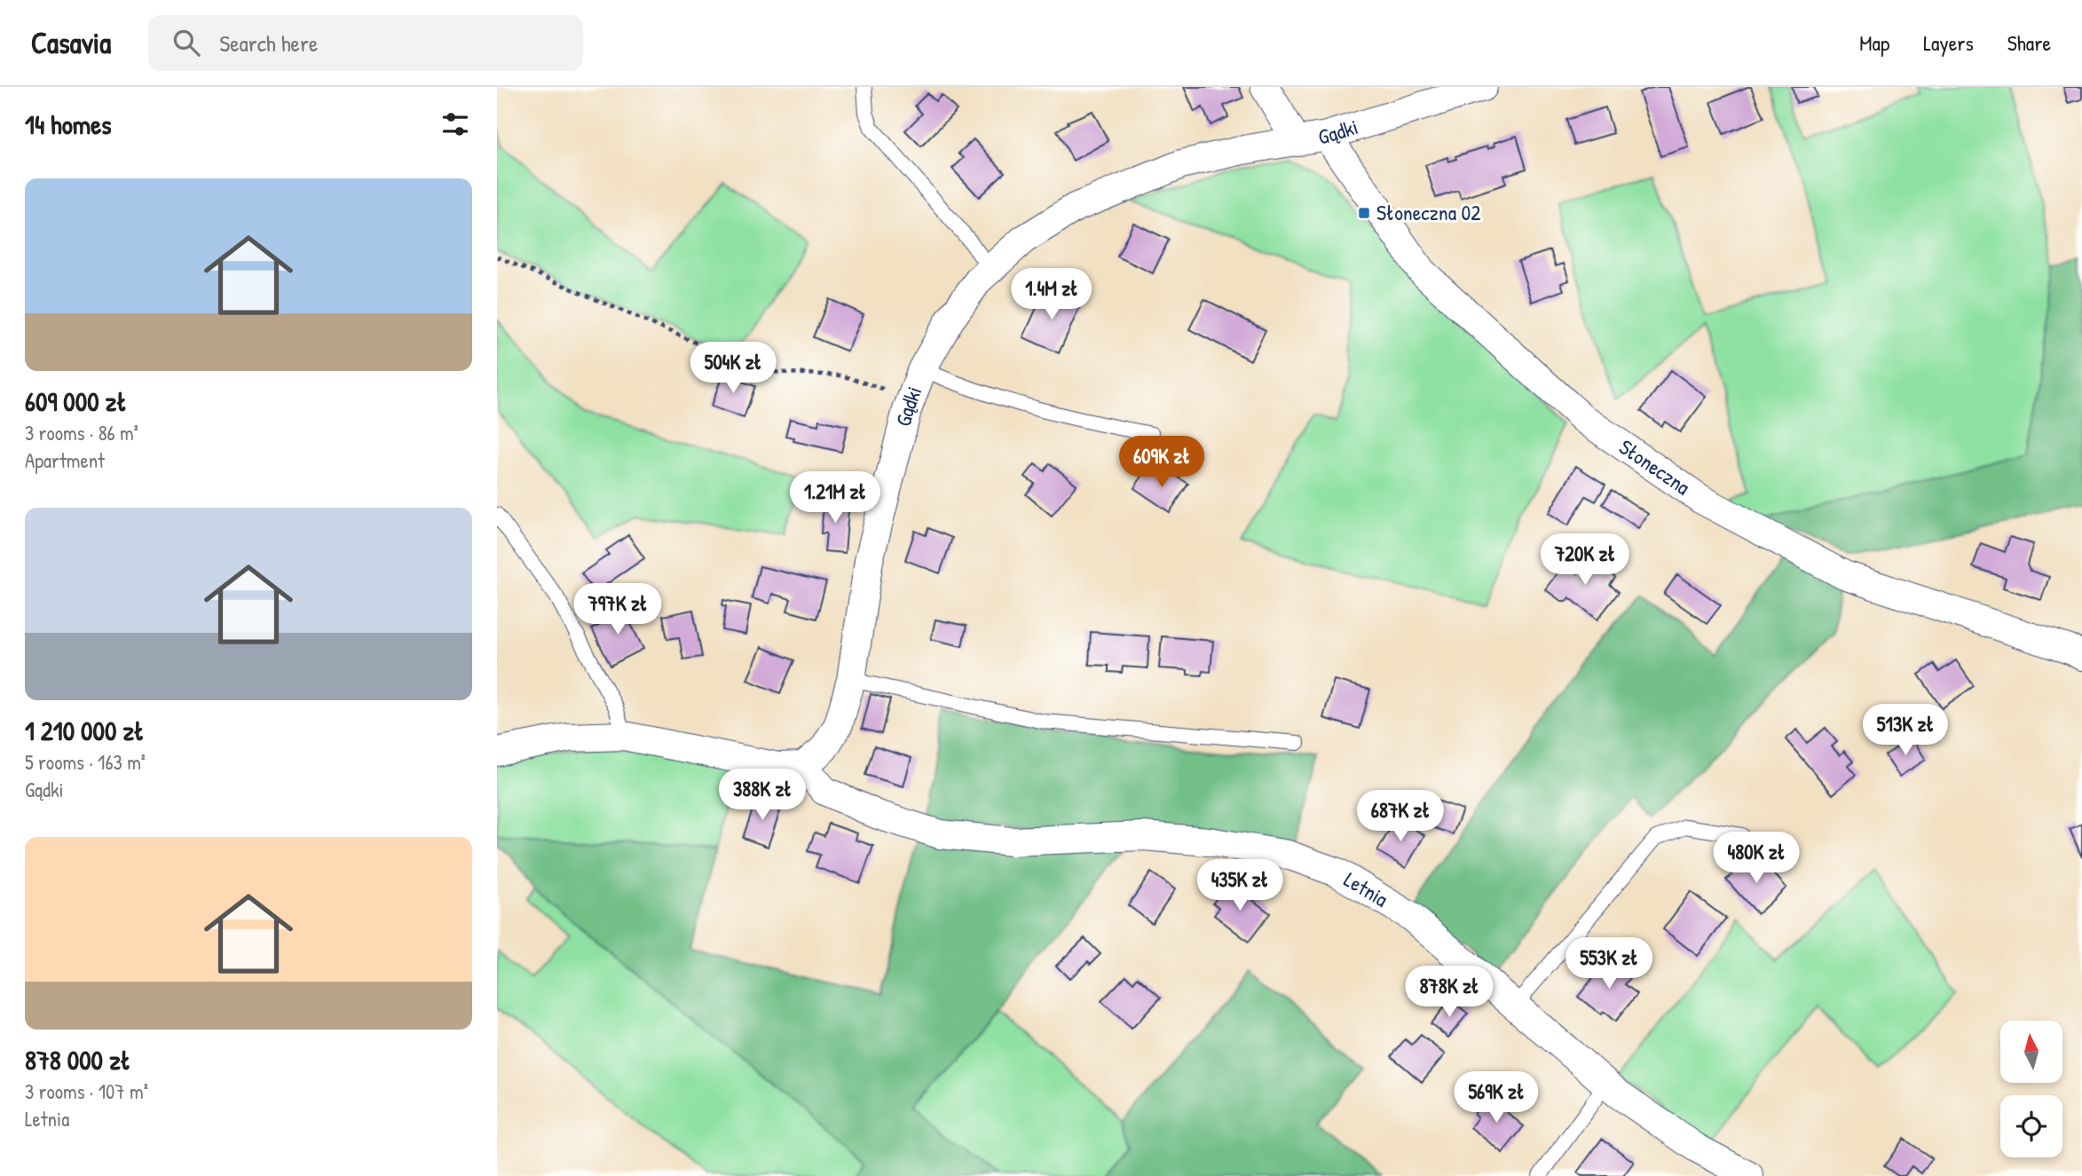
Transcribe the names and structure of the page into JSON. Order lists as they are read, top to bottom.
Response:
{
  "streets": {
    "street": ["Gądki", "Słoneczna", "Letnia"]
  },
  "crossings": [
    ["Gądki", "Słoneczna"],
    ["Gądki", "Letnia"]
  ],
  "places": {
    "transit": ["Słoneczna 02"]
  },
  "north": "top",
  "page": {
    "header": "Casavia",
    "search": "Search here",
    "nav": ["Map", "Layers", "Share"],
    "heading": "14 homes",
    "list": [
      {
        "name": "609 000 zł",
        "note": "3 rooms · 86 m² · Apartment"
      },
      {
        "name": "1 210 000 zł",
        "note": "5 rooms · 163 m² · Gądki"
      },
      {
        "name": "878 000 zł",
        "note": "3 rooms · 107 m² · Letnia"
      }
    ],
    "price": [
      "1.4M zł",
      "504K zł",
      "609K zł",
      "1.21M zł",
      "720K zł",
      "797K zł",
      "513K zł",
      "388K zł",
      "687K zł",
      "480K zł",
      "435K zł",
      "553K zł",
      "878K zł",
      "569K zł"
    ]
  }
}
